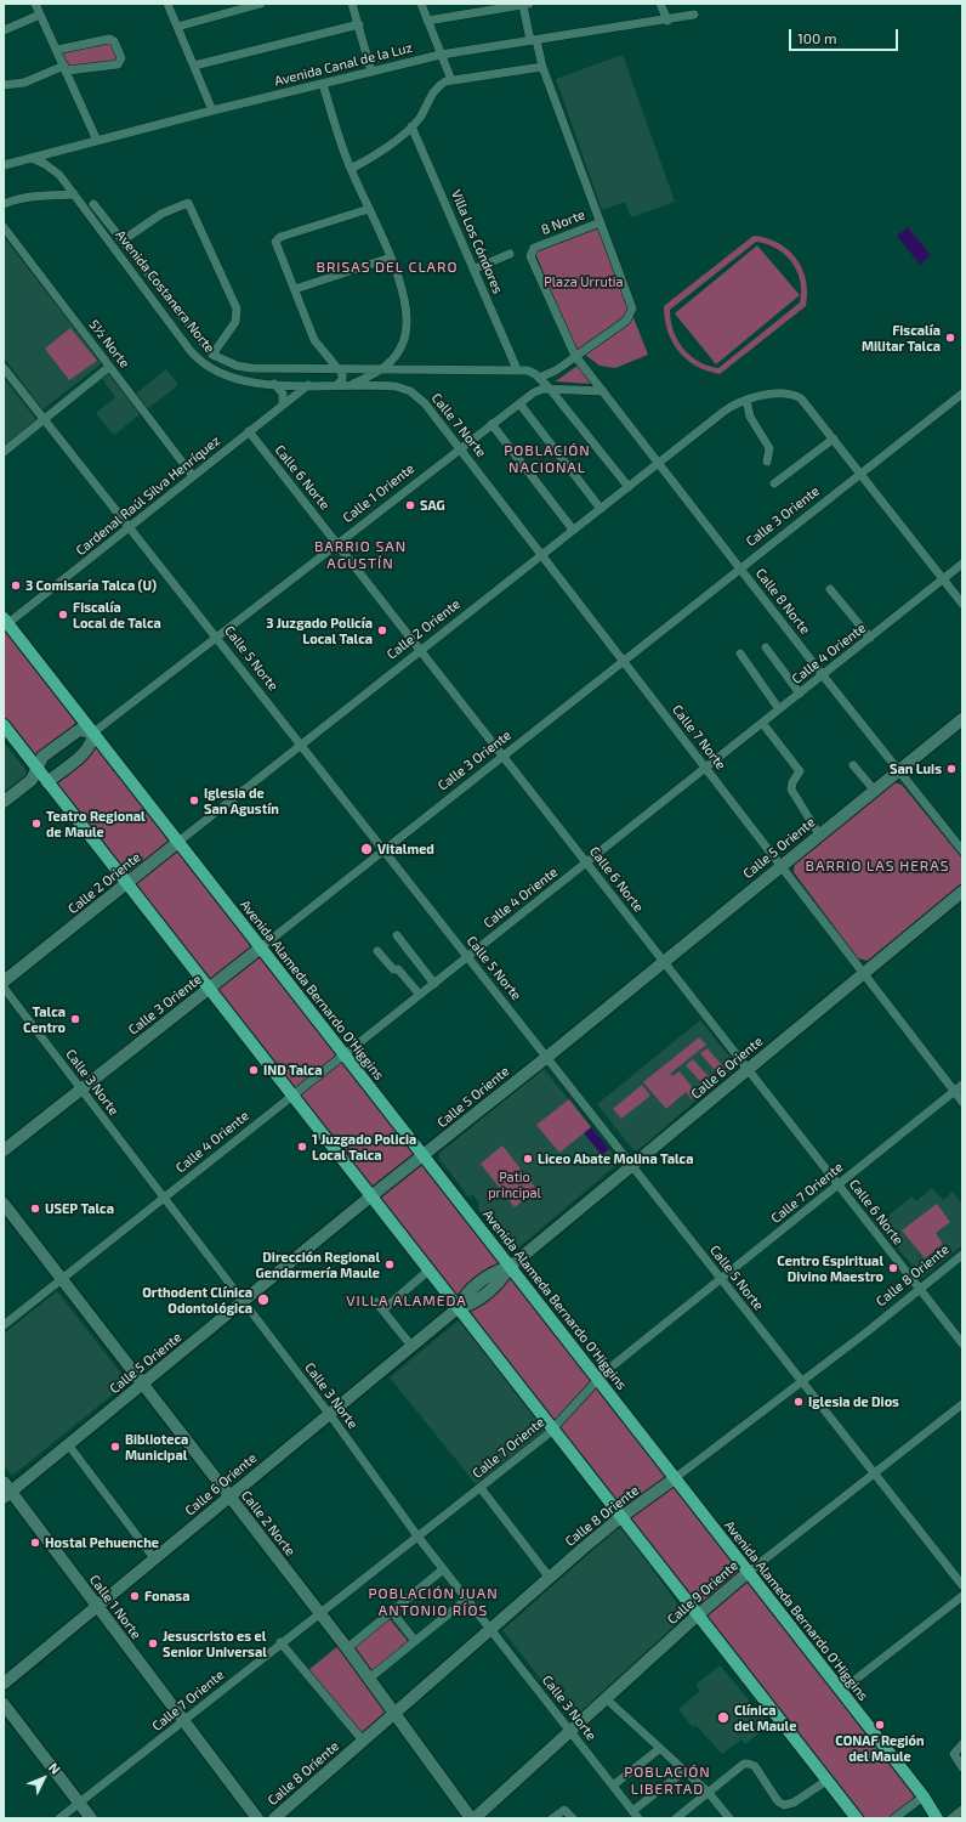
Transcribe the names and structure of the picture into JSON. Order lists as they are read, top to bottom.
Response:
{
  "streets": {
    "main road": [
      "Calle 3 Oriente",
      "Calle 2 Oriente",
      "Calle 5 Oriente",
      "Avenida Alameda Bernardo O'Higgins",
      "Calle 6 Oriente",
      "Calle 8 Oriente",
      "Calle 2 Norte",
      "Calle 9 Oriente",
      "Calle 1 Norte"
    ],
    "street": [
      "Avenida Canal de la Luz",
      "8 Norte",
      "Villa Los Cóndores",
      "Avenida Costanera Norte",
      "5½ Norte",
      "Calle 7 Norte",
      "Calle 6 Norte",
      "Calle 1 Oriente",
      "Cardenal Raúl Silva Henríquez",
      "Calle 8 Norte",
      "Calle 4 Oriente",
      "Calle 5 Norte",
      "Calle 3 Norte",
      "Calle 7 Oriente"
    ]
  },
  "crossings": [
    ["Avenida Canal de la Luz", "8 Norte"],
    ["Avenida Canal de la Luz", "Avenida Costanera Norte"],
    ["8 Norte", "Calle 1 Oriente"],
    ["8 Norte", "Calle 8 Norte"],
    ["Villa Los Cóndores", "Avenida Costanera Norte"],
    ["Avenida Costanera Norte", "Calle 7 Norte"],
    ["Avenida Costanera Norte", "Calle 1 Oriente"],
    ["Avenida Costanera Norte", "Cardenal Raúl Silva Henríquez"],
    ["Avenida Costanera Norte", "Calle 2 Oriente"],
    ["5½ Norte", "Cardenal Raúl Silva Henríquez"],
    ["Calle 7 Norte", "Calle 1 Oriente"],
    ["Calle 7 Norte", "Calle 3 Oriente"],
    ["Calle 7 Norte", "Calle 2 Oriente"],
    ["Calle 7 Norte", "Calle 4 Oriente"],
    ["Calle 7 Norte", "Calle 5 Oriente"],
    ["Calle 7 Norte", "Calle 6 Oriente"],
    ["Calle 7 Norte", "Calle 7 Oriente"],
    ["Calle 6 Norte", "Calle 1 Oriente"],
    ["Calle 6 Norte", "Cardenal Raúl Silva Henríquez"],
    ["Calle 6 Norte", "Calle 3 Oriente"],
    ["Calle 6 Norte", "Calle 2 Oriente"],
    ["Calle 6 Norte", "Calle 4 Oriente"],
    ["Calle 6 Norte", "Calle 5 Oriente"],
    ["Calle 6 Norte", "Calle 6 Oriente"],
    ["Calle 6 Norte", "Calle 7 Oriente"],
    ["Calle 6 Norte", "Calle 8 Oriente"],
    ["Calle 1 Oriente", "Calle 8 Norte"],
    ["Calle 1 Oriente", "Calle 5 Norte"],
    ["Calle 1 Oriente", "Avenida Alameda Bernardo O'Higgins"],
    ["Cardenal Raúl Silva Henríquez", "Calle 5 Norte"],
    ["Cardenal Raúl Silva Henríquez", "Avenida Alameda Bernardo O'Higgins"],
    ["Calle 3 Oriente", "Calle 8 Norte"],
    ["Calle 3 Oriente", "Calle 2 Oriente"],
    ["Calle 3 Oriente", "Calle 5 Norte"],
    ["Calle 3 Oriente", "Avenida Alameda Bernardo O'Higgins"],
    ["Calle 3 Oriente", "Calle 3 Norte"],
    ["Calle 8 Norte", "Calle 2 Oriente"],
    ["Calle 8 Norte", "Calle 4 Oriente"],
    ["Calle 8 Norte", "Calle 5 Oriente"],
    ["Calle 2 Oriente", "Calle 4 Oriente"],
    ["Calle 2 Oriente", "Calle 5 Norte"],
    ["Calle 2 Oriente", "Avenida Alameda Bernardo O'Higgins"],
    ["Calle 4 Oriente", "Calle 5 Norte"],
    ["Calle 4 Oriente", "Avenida Alameda Bernardo O'Higgins"],
    ["Calle 4 Oriente", "Calle 3 Norte"],
    ["Calle 4 Oriente", "Calle 2 Norte"],
    ["Calle 5 Norte", "Calle 5 Oriente"],
    ["Calle 5 Norte", "Calle 6 Oriente"],
    ["Calle 5 Norte", "Calle 7 Oriente"],
    ["Calle 5 Norte", "Calle 8 Oriente"],
    ["Calle 5 Norte", "Calle 9 Oriente"],
    ["Calle 5 Oriente", "Avenida Alameda Bernardo O'Higgins"],
    ["Calle 5 Oriente", "Calle 3 Norte"],
    ["Calle 5 Oriente", "Calle 2 Norte"],
    ["Calle 5 Oriente", "Calle 1 Norte"],
    ["Avenida Alameda Bernardo O'Higgins", "Calle 6 Oriente"],
    ["Avenida Alameda Bernardo O'Higgins", "Calle 7 Oriente"],
    ["Avenida Alameda Bernardo O'Higgins", "Calle 8 Oriente"],
    ["Avenida Alameda Bernardo O'Higgins", "Calle 9 Oriente"],
    ["Calle 6 Oriente", "Calle 3 Norte"],
    ["Calle 6 Oriente", "Calle 2 Norte"],
    ["Calle 6 Oriente", "Calle 1 Norte"],
    ["Calle 3 Norte", "Calle 7 Oriente"],
    ["Calle 3 Norte", "Calle 8 Oriente"],
    ["Calle 3 Norte", "Calle 9 Oriente"],
    ["Calle 7 Oriente", "Calle 2 Norte"],
    ["Calle 7 Oriente", "Calle 1 Norte"],
    ["Calle 8 Oriente", "Calle 2 Norte"]
  ],
  "districts": [
    "BRISAS DEL CLARO",
    "POBLACIÓN NACIONAL",
    "BARRIO SAN AGUSTÍN",
    "BARRIO LAS HERAS",
    "VILLA ALAMEDA",
    "POBLACIÓN JUAN ANTONIO RÍOS",
    "POBLACIÓN LIBERTAD"
  ],
  "parks": ["Plaza Urrutia", "Patio principal"],
  "places": [
    "Fiscalía Militar Talca",
    "SAG",
    "3 Comisaría Talca (U)",
    "Fiscalía Local de Talca",
    "3 Juzgado Policía Local Talca",
    "San Luis",
    "Iglesia de San Agustín",
    "Teatro Regional de Maule",
    "Vitalmed",
    "Talca Centro",
    "IND Talca",
    "1 Juzgado Policia Local Talca",
    "Liceo Abate Molina Talca",
    "USEP Talca",
    "Dirección Regional Gendarmería Maule",
    "Centro Espiritual Divino Maestro",
    "Orthodent Clínica Odontológica",
    "Iglesia de Dios",
    "Biblioteca Municipal",
    "Hostal Pehuenche",
    "Fonasa",
    "Jesuscristo es el Senior Universal",
    "Clínica del Maule",
    "CONAF Región del Maule"
  ],
  "scale_bar": "100 m",
  "north": "top right"
}
